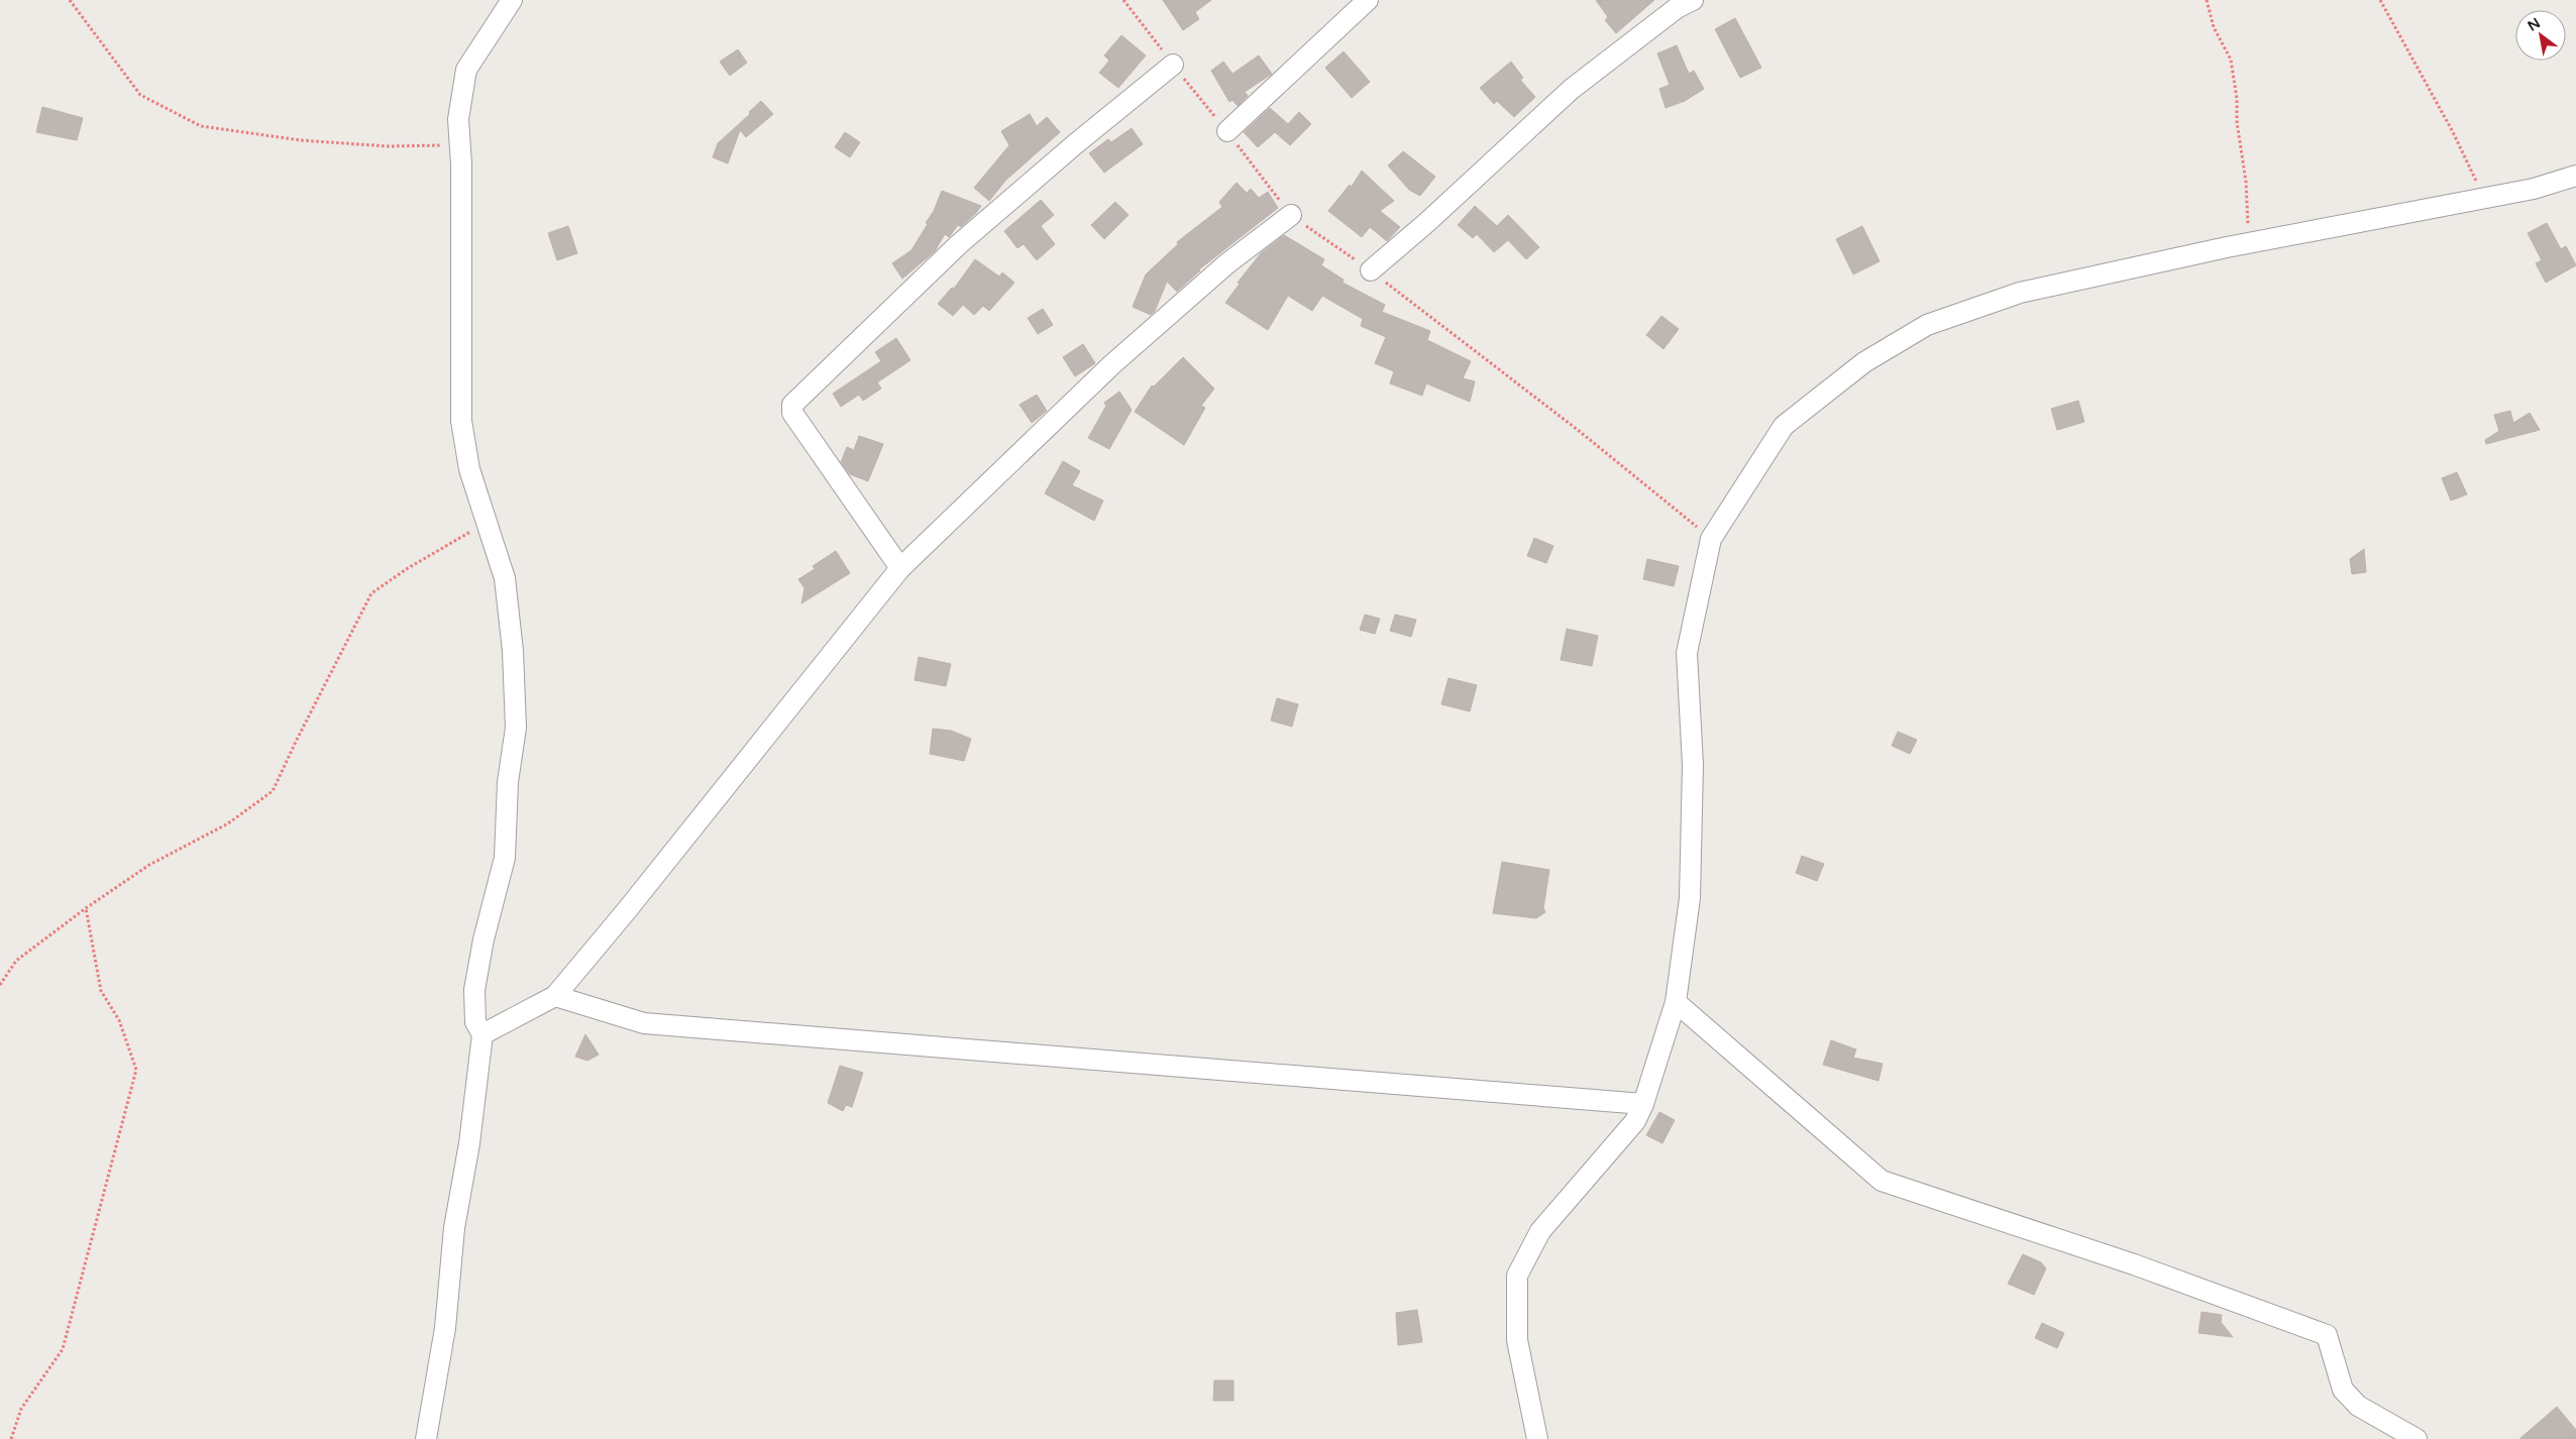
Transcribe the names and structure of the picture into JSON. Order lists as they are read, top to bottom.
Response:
{
  "north": "top left"
}
